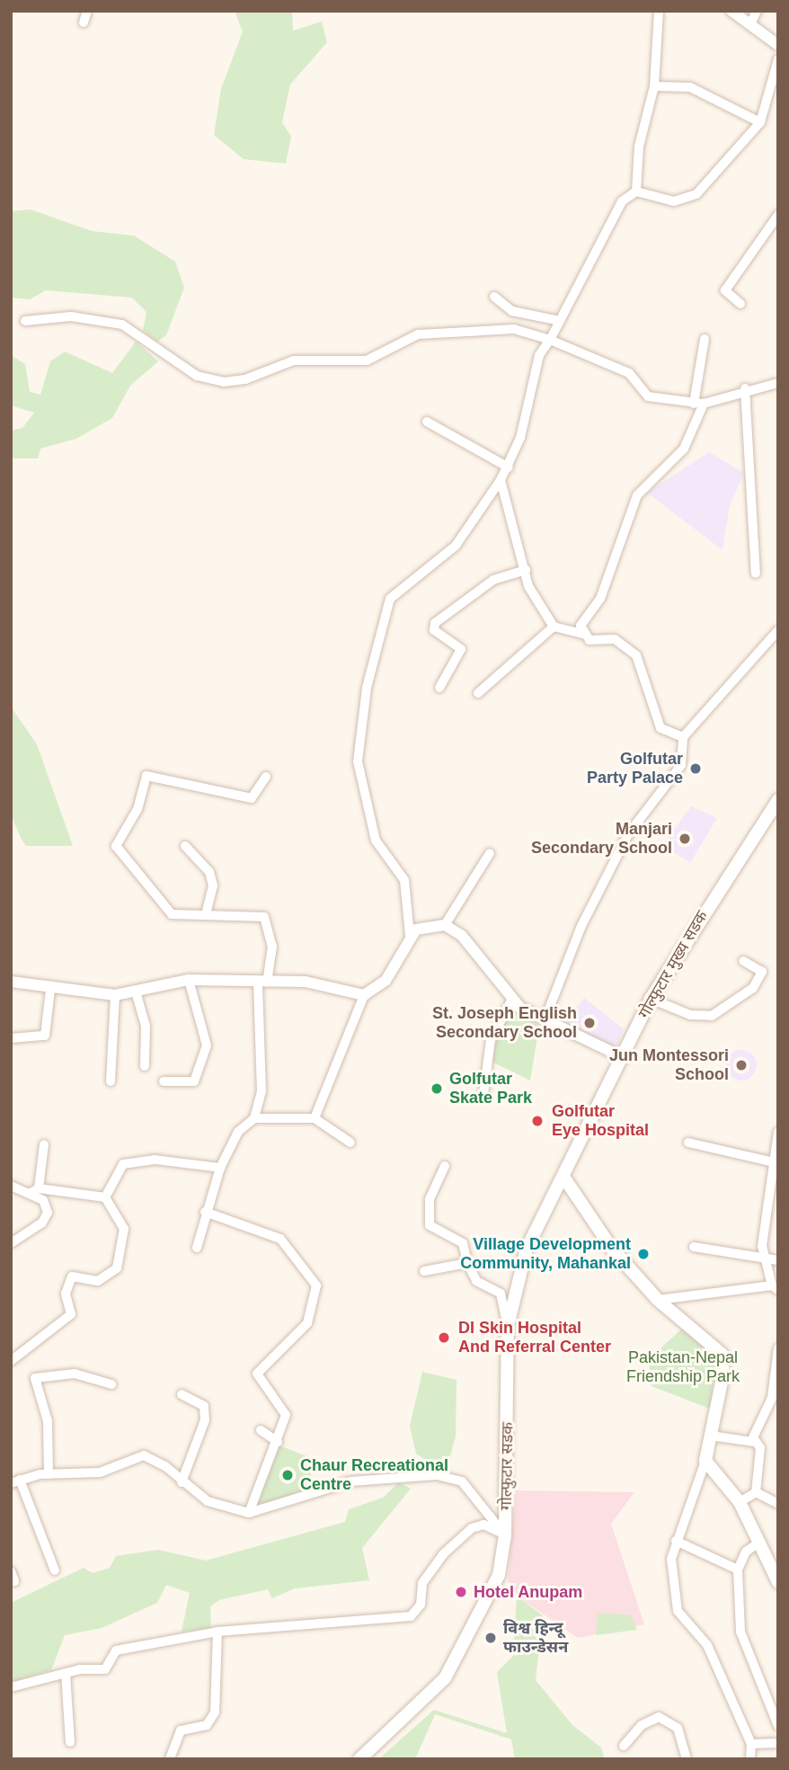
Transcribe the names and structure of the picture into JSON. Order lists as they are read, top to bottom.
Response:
{
  "streets": {
    "main road": ["गोल्फुटार मुख्य सडक", "गोल्फुटार सडक"]
  },
  "crossings": [
    ["गोल्फुटार मुख्य सडक", "गोल्फुटार सडक"]
  ],
  "parks": ["Pakistan-Nepal Friendship Park"],
  "places": [
    "Golfutar Party Palace",
    "Manjari Secondary School",
    "St. Joseph English Secondary School",
    "Jun Montessori School",
    "Golfutar Skate Park",
    "Golfutar Eye Hospital",
    "Village Development Community, Mahankal",
    "DI Skin Hospital And Referral Center",
    "Chaur Recreational Centre",
    "Hotel Anupam",
    "विश्व हिन्दू फाउन्डेसन"
  ]
}
